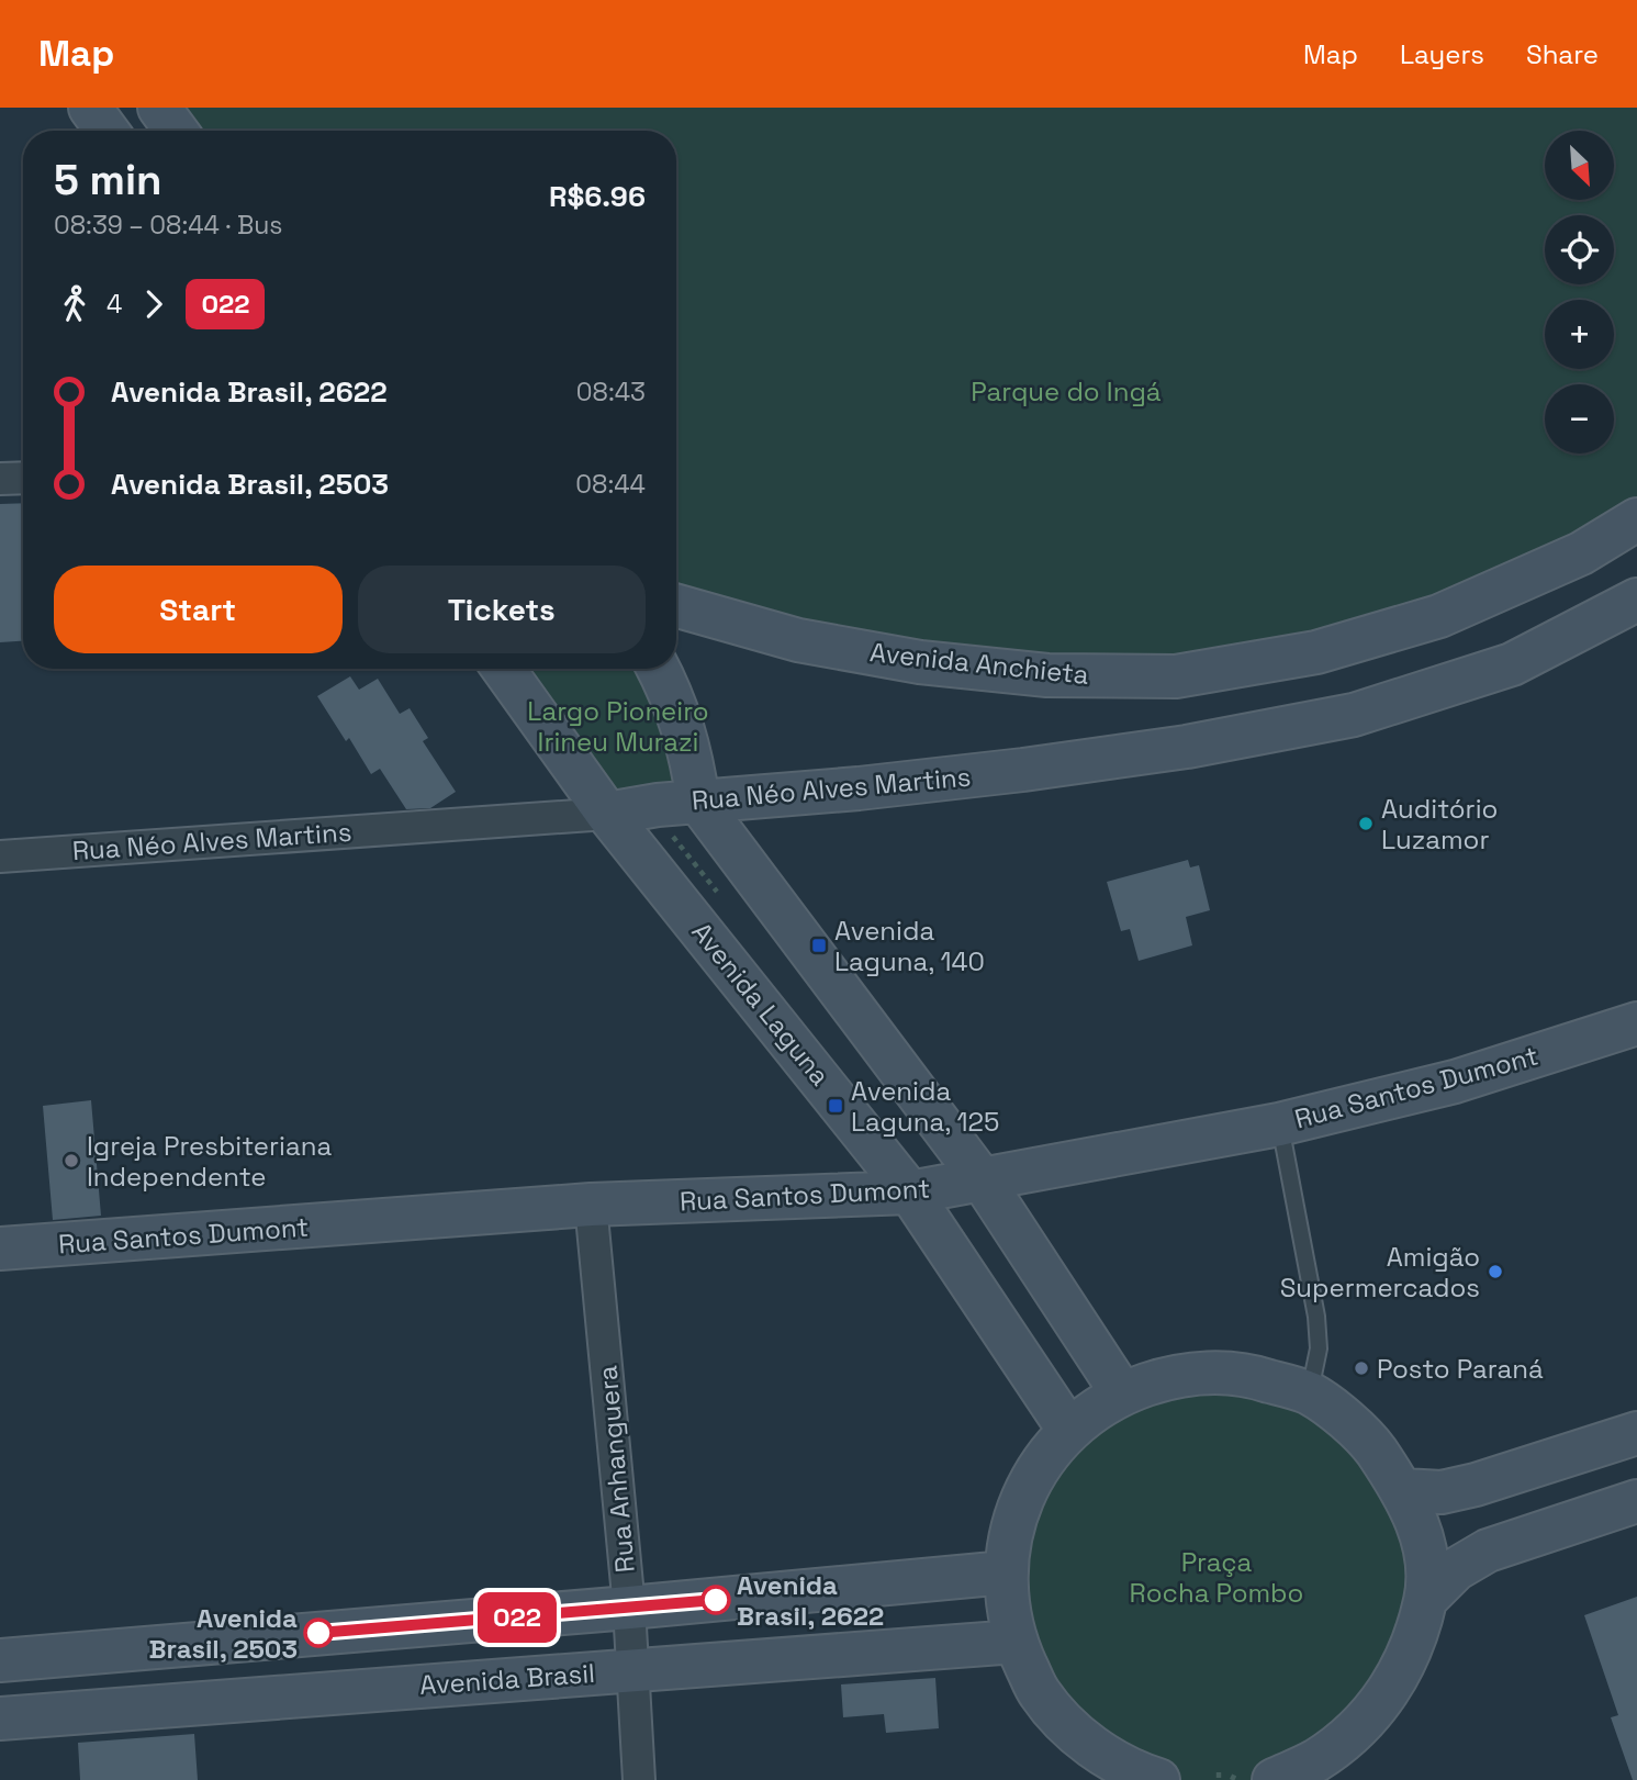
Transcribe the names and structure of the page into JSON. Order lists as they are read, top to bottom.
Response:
{
  "streets": {
    "main road": [
      "Avenida Anchieta",
      "Rua Néo Alves Martins",
      "Avenida Laguna",
      "Rua Santos Dumont",
      "Avenida Brasil"
    ],
    "street": ["Rua Anhanguera"]
  },
  "crossings": [
    ["Rua Néo Alves Martins", "Avenida Laguna"],
    ["Avenida Laguna", "Rua Santos Dumont"],
    ["Rua Santos Dumont", "Rua Anhanguera"],
    ["Rua Anhanguera", "Avenida Brasil"]
  ],
  "parks": ["Parque do Ingá", "Largo Pioneiro Irineu Murazi", "Praça Rocha Pombo"],
  "places": {
    "other": [
      "Auditório Luzamor",
      "Igreja Presbiteriana Independente",
      "Amigão Supermercados",
      "Posto Paraná",
      "Avenida Brasil, 2622",
      "Avenida Brasil, 2503"
    ],
    "transit": ["Avenida Laguna, 140", "Avenida Laguna, 125"]
  },
  "lines": ["bus line 022"],
  "north": "bottom right",
  "page": {
    "header": "Map",
    "nav": ["Map", "Layers", "Share"],
    "on_map": "022",
    "map_buttons": ["+", "−"],
    "heading": ["5 min", "08:39 – 08:44 · Bus", "R$6.96"],
    "legs": ["4", "022"],
    "list": [
      {
        "name": "Avenida Brasil, 2622",
        "value": "08:43"
      },
      {
        "name": "Avenida Brasil, 2503",
        "value": "08:44"
      }
    ],
    "buttons": ["Start", "Tickets"]
  }
}
